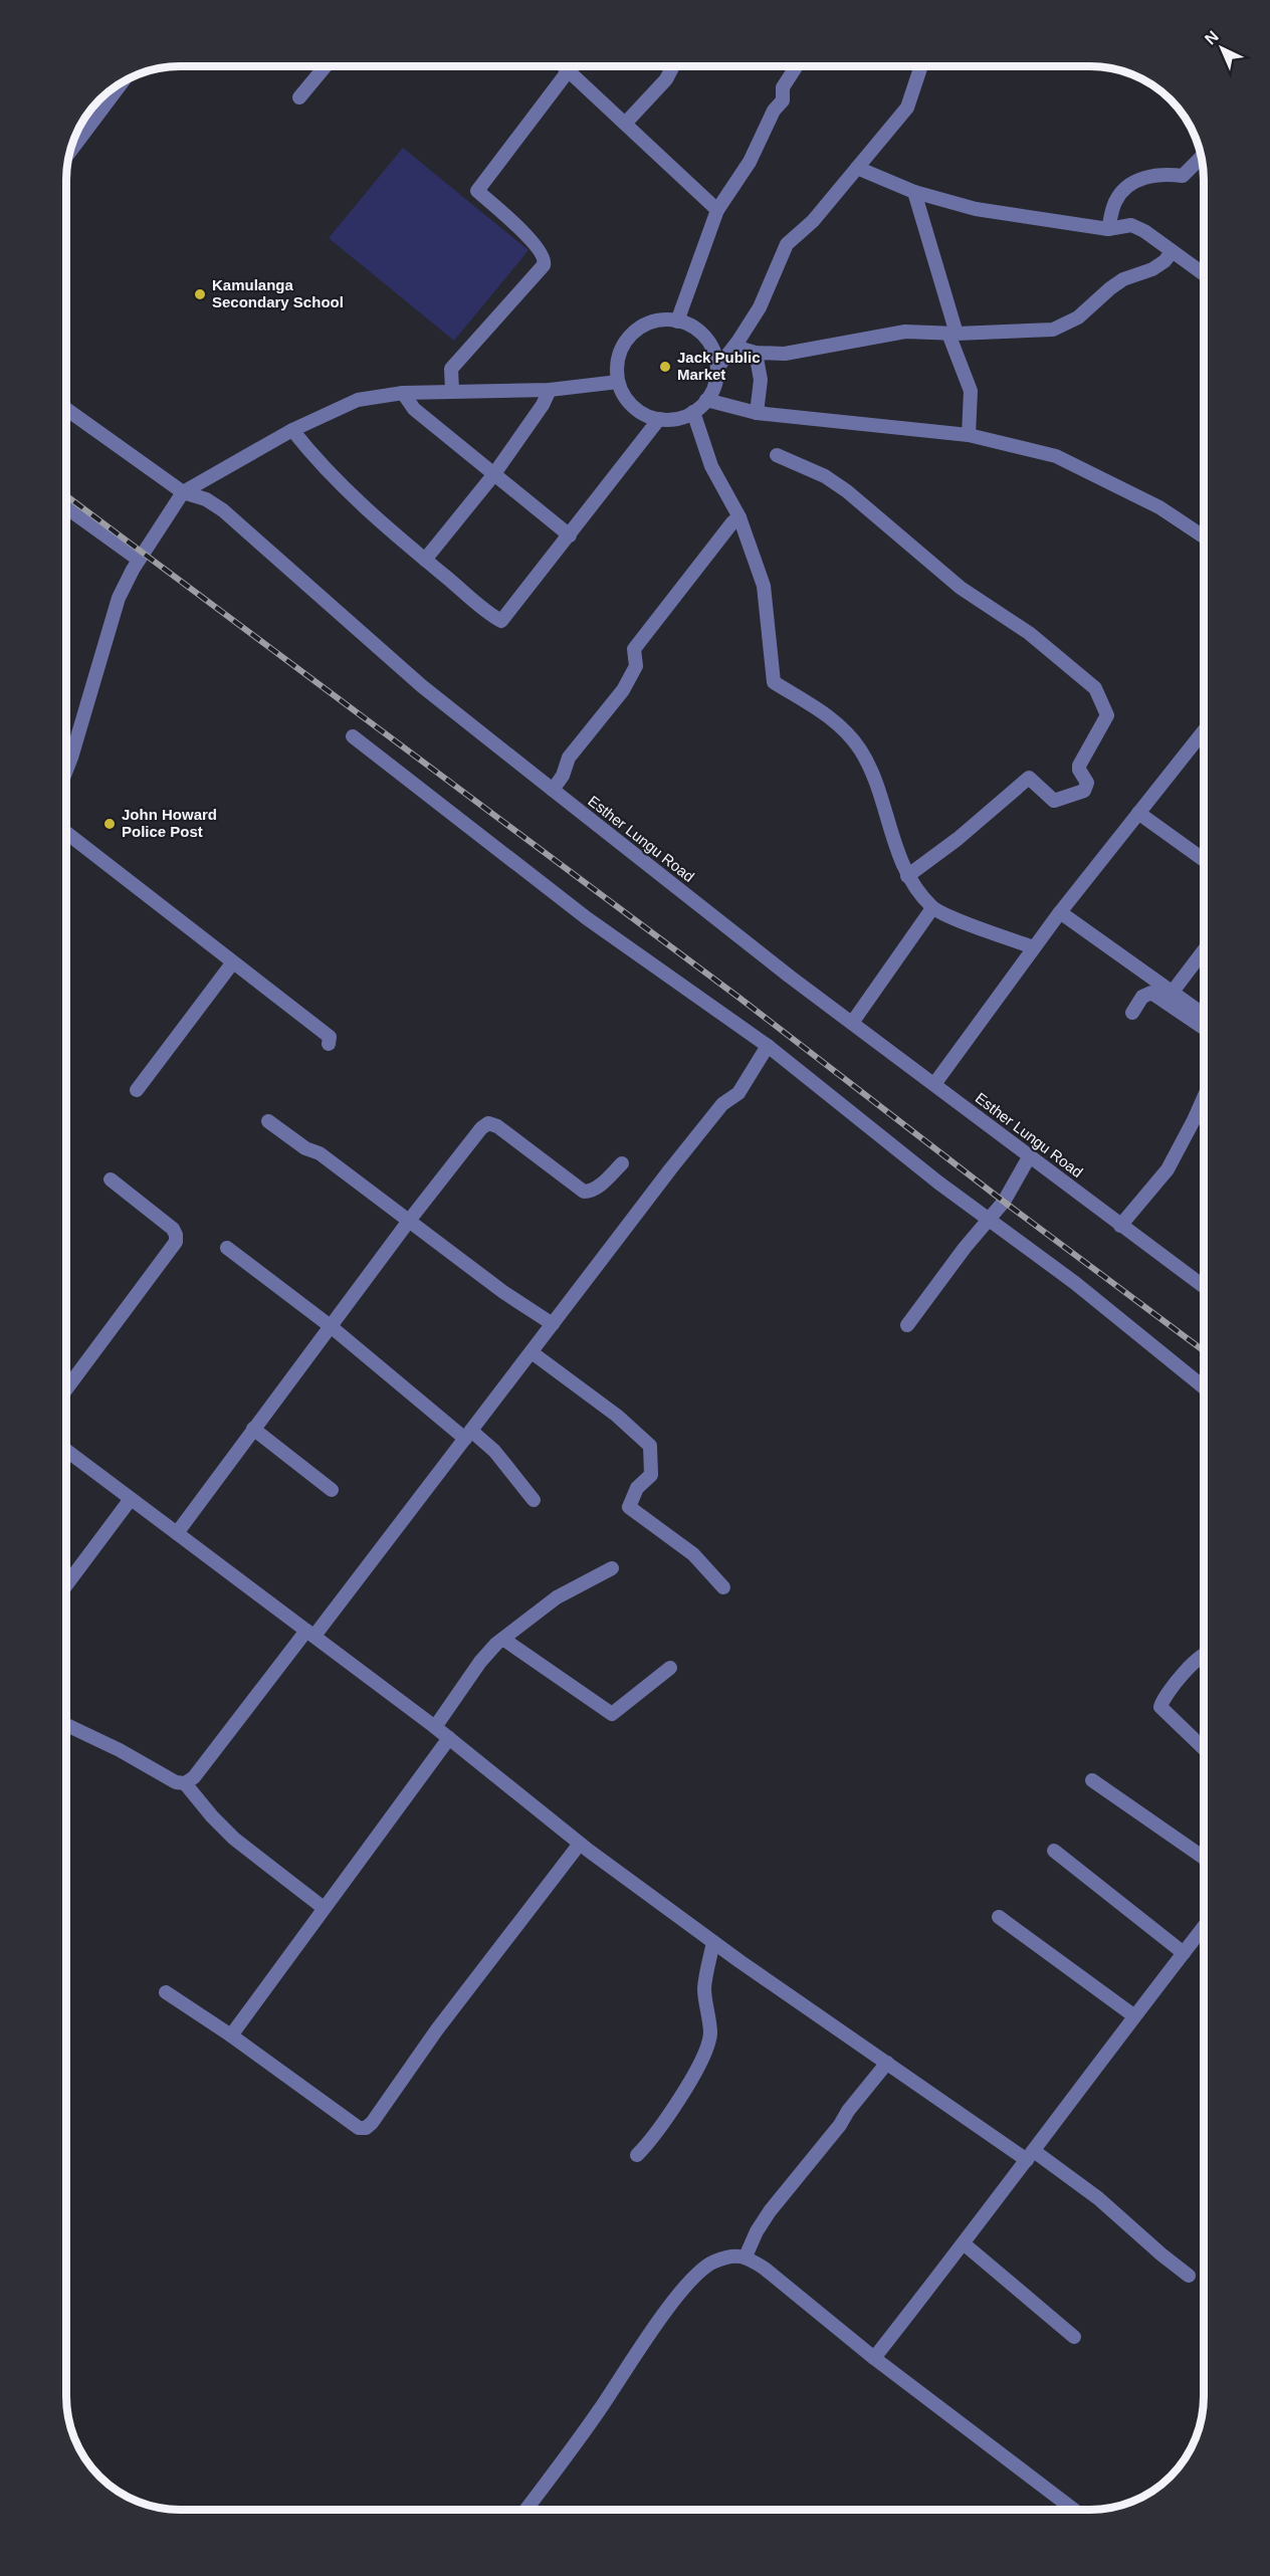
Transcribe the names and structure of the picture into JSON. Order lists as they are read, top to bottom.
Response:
{
  "streets": {
    "street": ["Esther Lungu Road"]
  },
  "places": ["Kamulanga Secondary School", "Jack Public Market", "John Howard Police Post"],
  "north": "top left"
}
